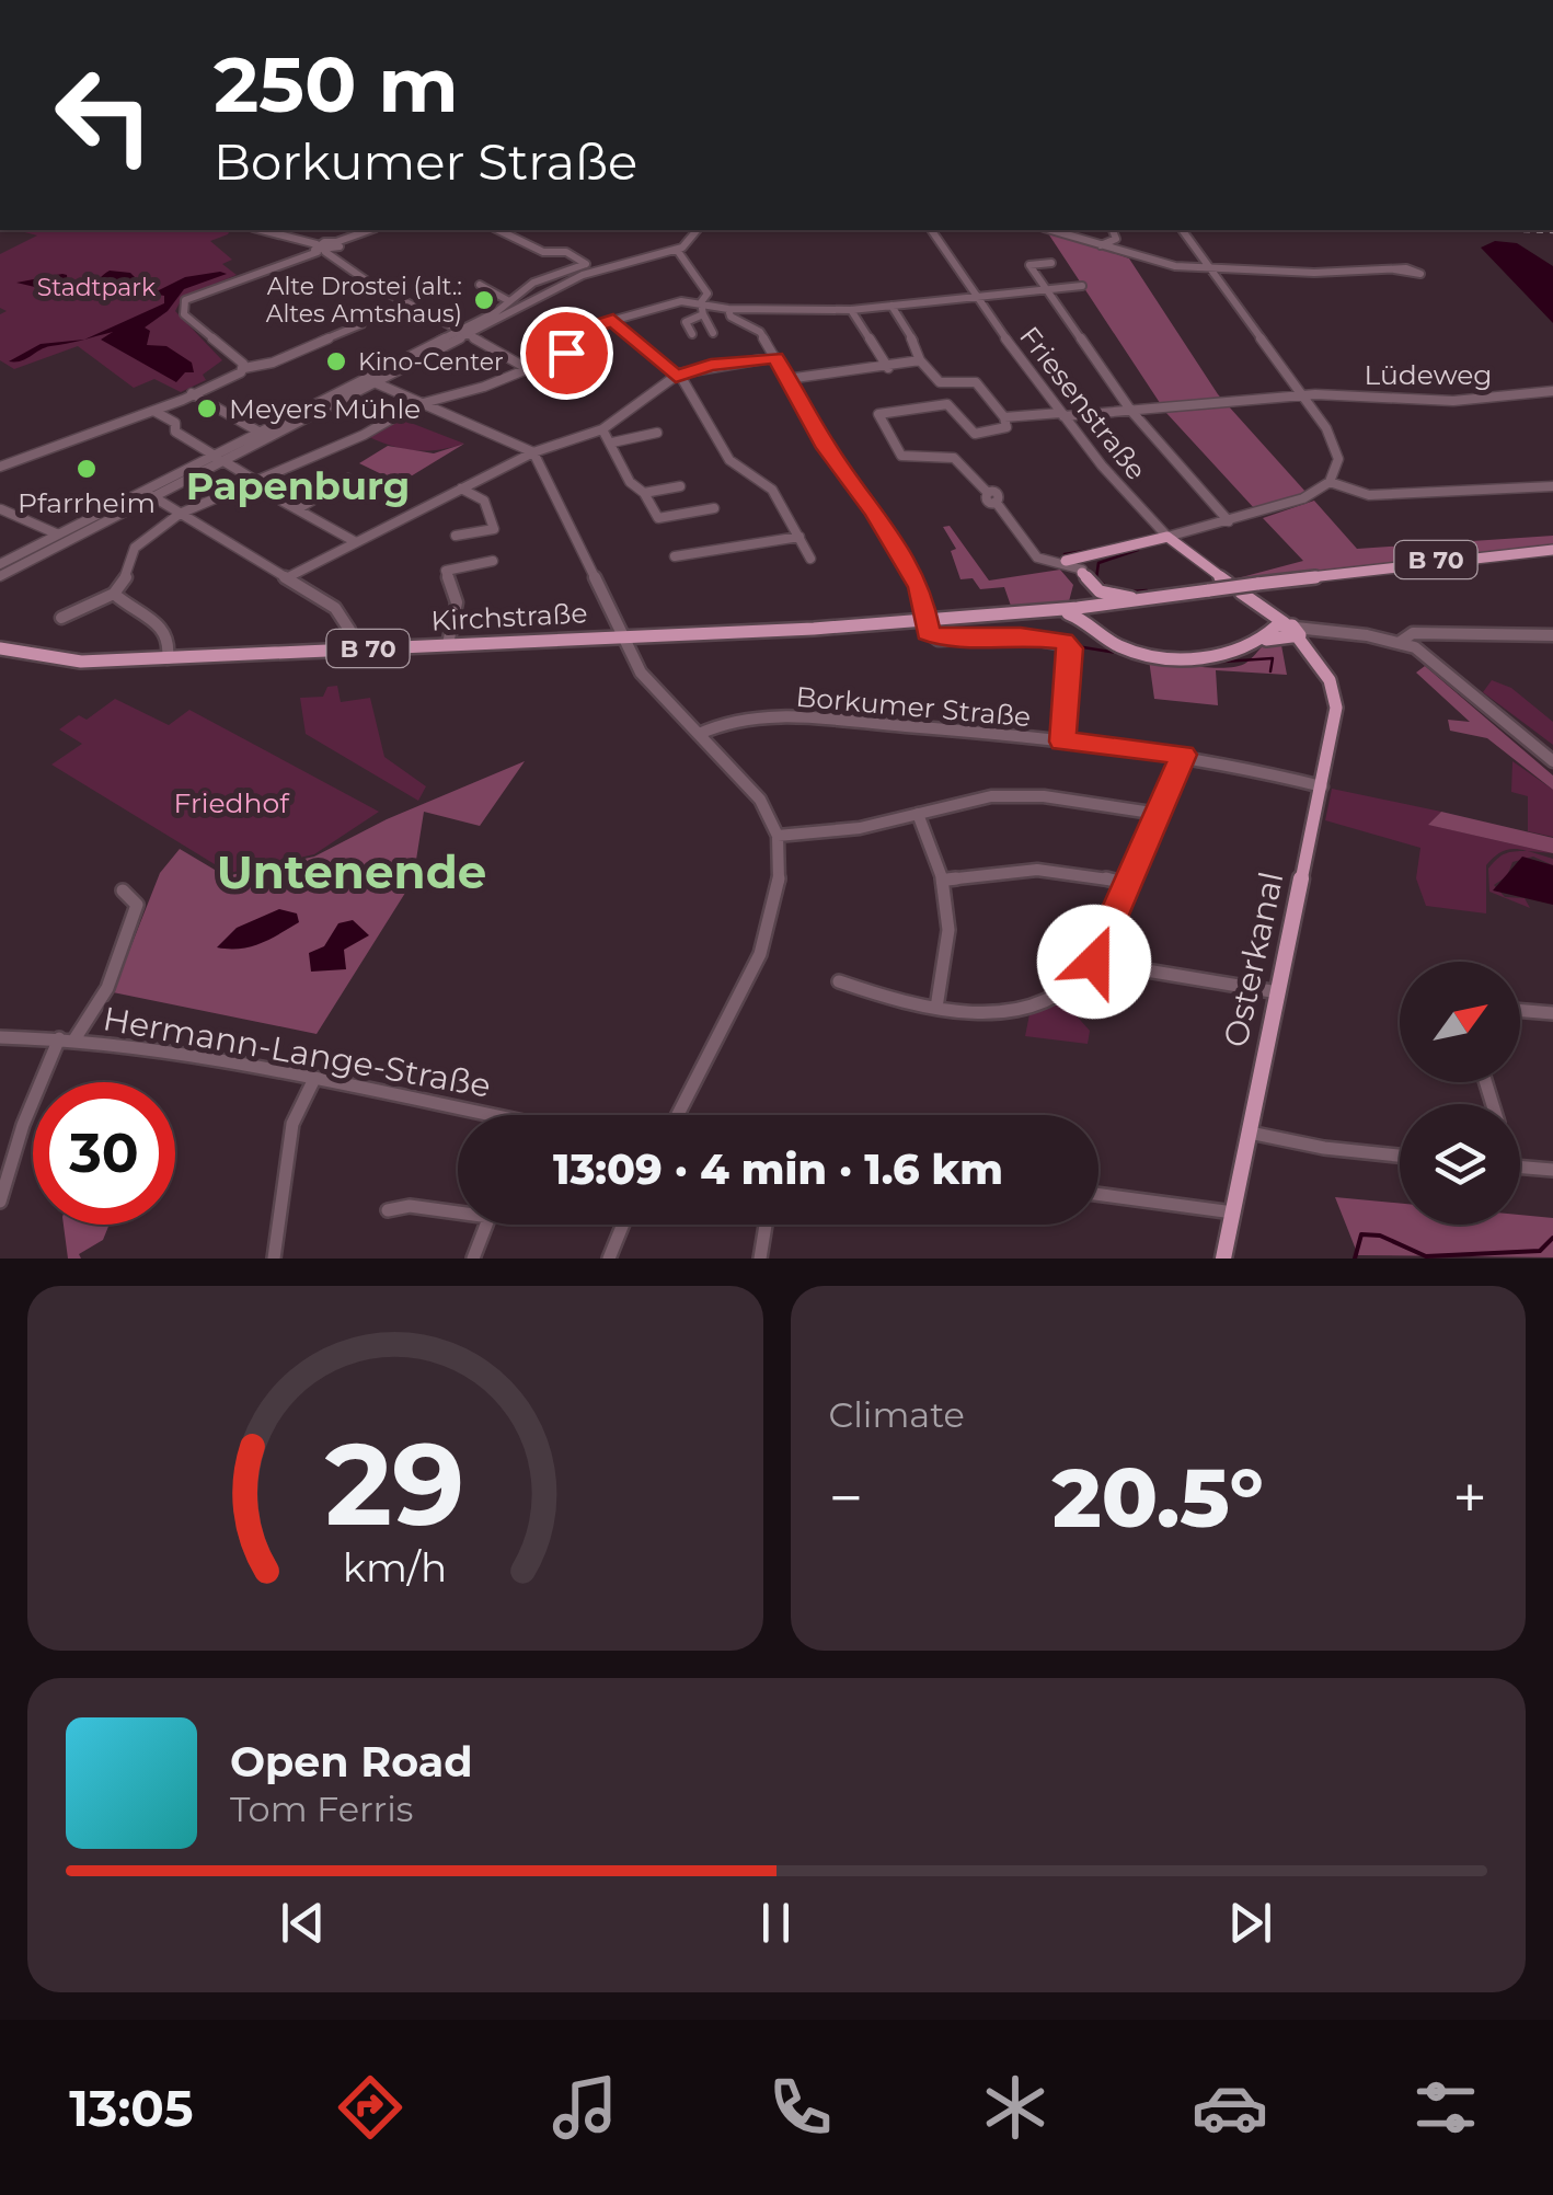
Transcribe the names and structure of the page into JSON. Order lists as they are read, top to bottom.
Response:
{
  "streets": {
    "main road": [
      "Friesenstraße",
      "B 70",
      "Kirchstraße",
      "Osterkanal"
    ],
    "street": ["Lüdeweg", "Borkumer Straße", "Hermann-Lange-Straße"]
  },
  "crossings": [
    ["Lüdeweg", "Friesenstraße"],
    ["Borkumer Straße", "Osterkanal"]
  ],
  "districts": ["Papenburg", "Untenende"],
  "parks": ["Stadtpark", "Friedhof"],
  "places": [
    "Alte Drostei (alt.: Altes Amtshaus)",
    "Kino-Center",
    "Meyers Mühle",
    "Pfarrheim"
  ],
  "north": "top right",
  "page": {
    "turn": ["250 m", "Borkumer Straße"],
    "limit": "30",
    "trip": "13:09 · 4 min · 1.6 km",
    "tile": "Climate",
    "heat": ["−", "20.5°", "+"],
    "song": ["Open Road", "Tom Ferris"],
    "tabs": "13:05",
    "gauge": ["29", "km/h"]
  }
}
